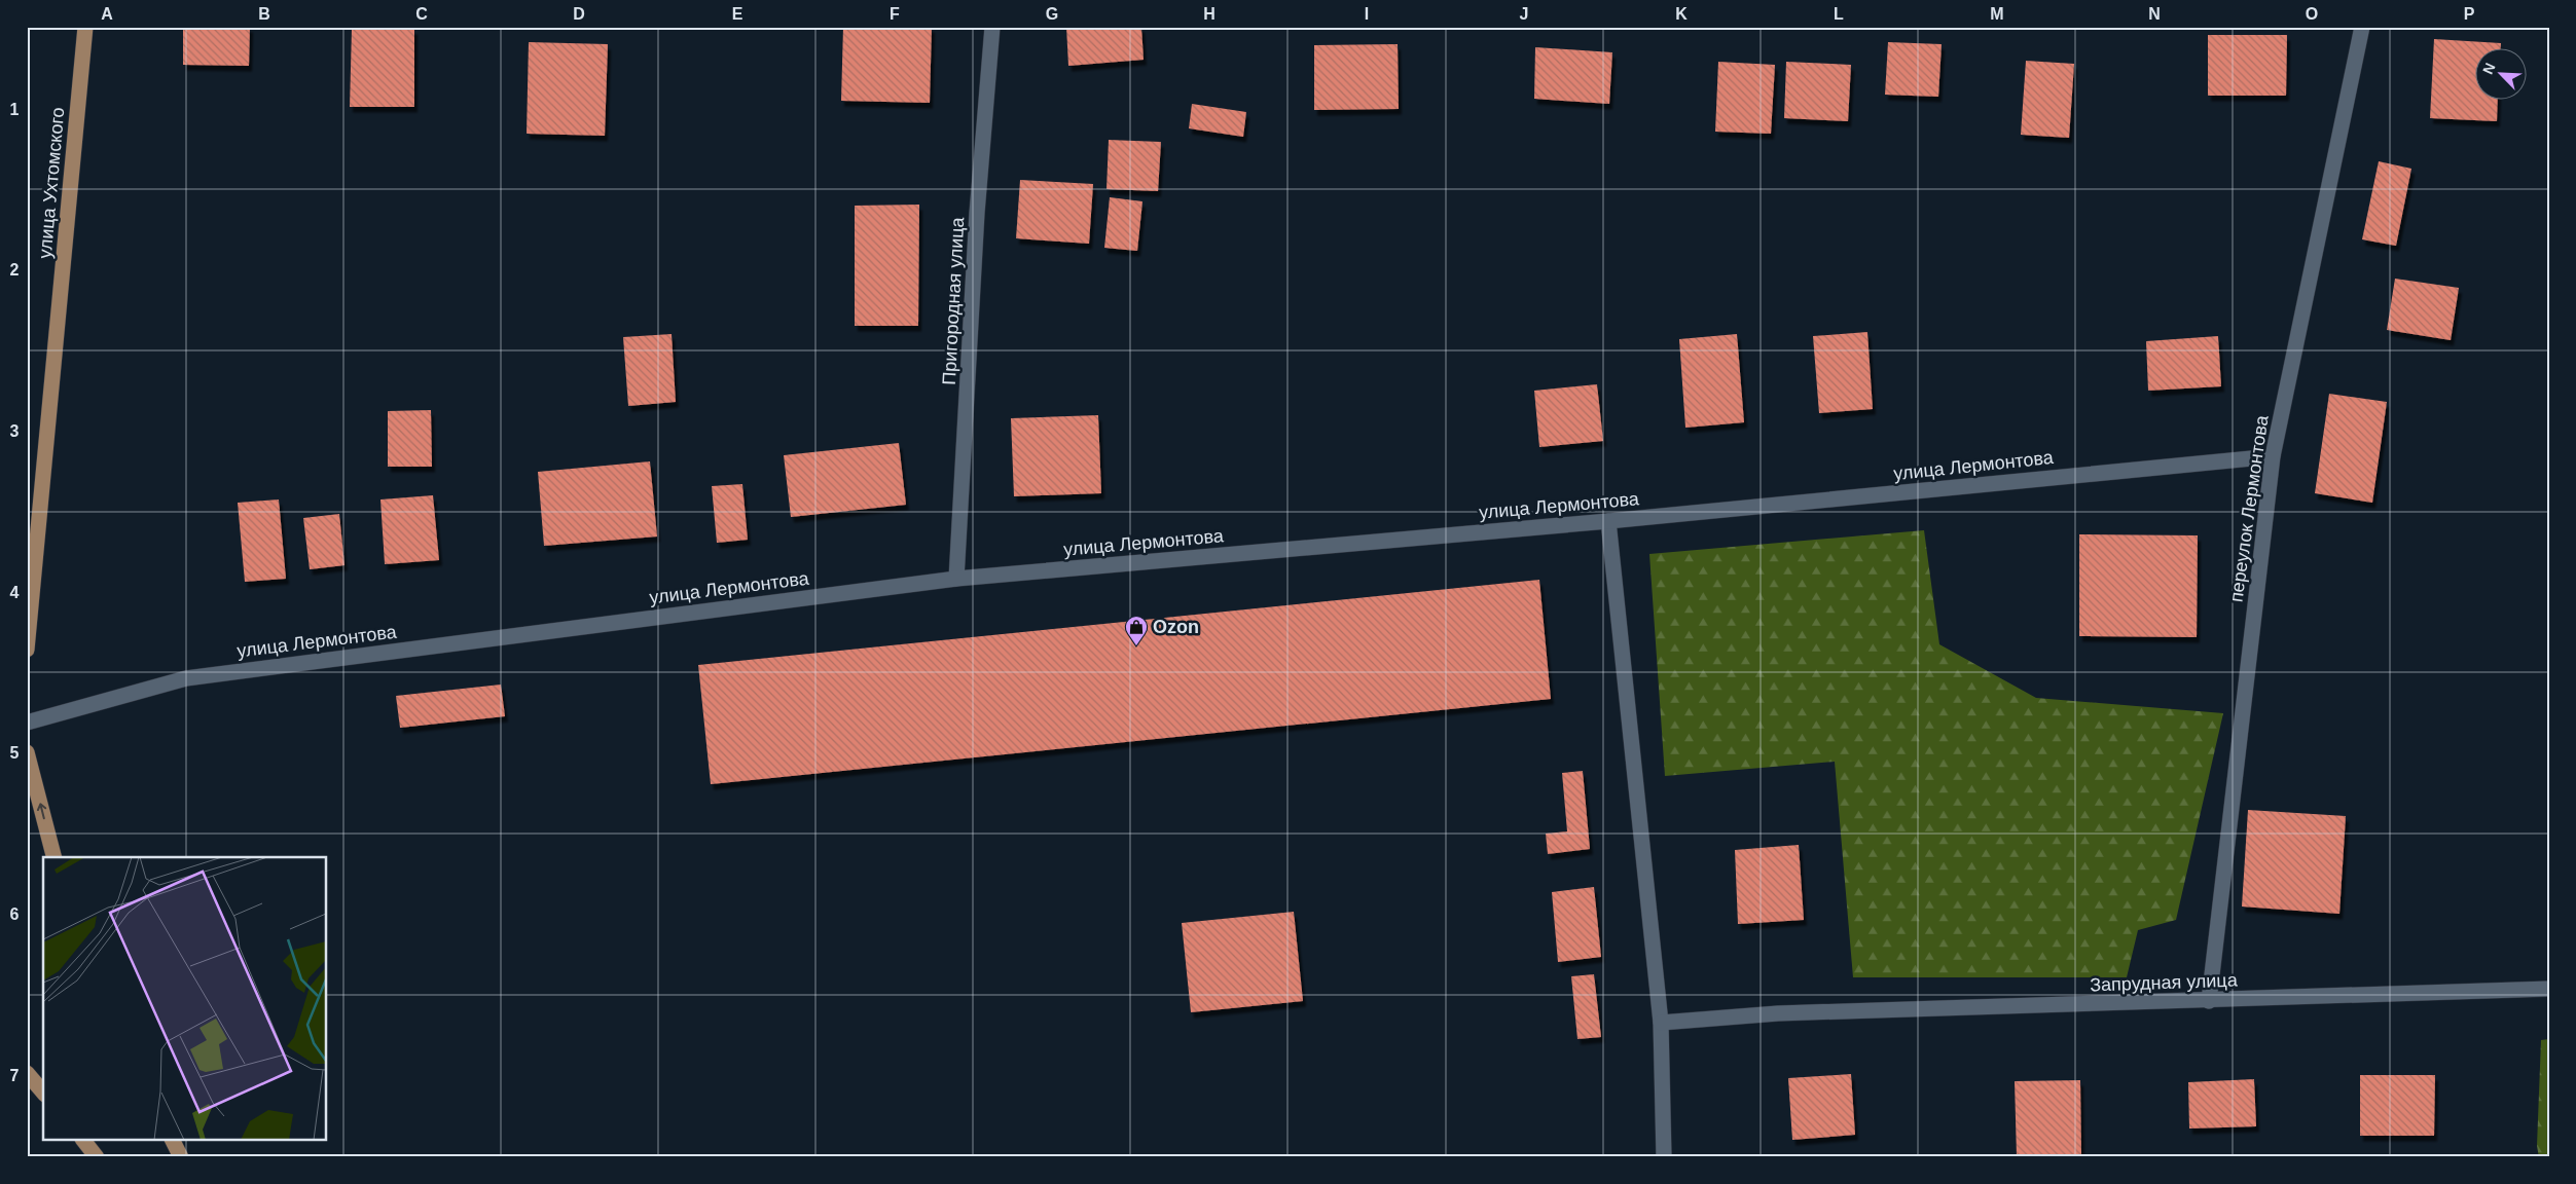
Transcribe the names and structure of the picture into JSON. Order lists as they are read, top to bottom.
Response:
{
  "streets": {
    "main road": ["улица Ухтомского"],
    "street": [
      "Пригородная улица",
      "улица Лермонтова",
      "переулок Лермонтова",
      "Запрудная улица"
    ]
  },
  "crossings": [
    ["Пригородная улица", "улица Лермонтова"],
    ["улица Лермонтова", "переулок Лермонтова"],
    ["переулок Лермонтова", "Запрудная улица"]
  ],
  "places": {
    "shop": ["Ozon"]
  },
  "north": "top left",
  "grid": {
    "columns": [
      "A",
      "B",
      "C",
      "D",
      "E",
      "F",
      "G",
      "H",
      "I",
      "J",
      "K",
      "L",
      "M",
      "N",
      "O",
      "P"
    ],
    "rows": [
      "1",
      "2",
      "3",
      "4",
      "5",
      "6",
      "7"
    ]
  }
}
